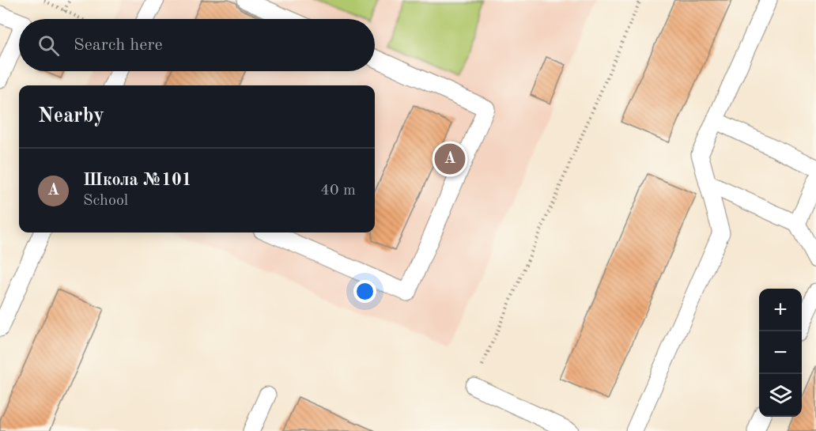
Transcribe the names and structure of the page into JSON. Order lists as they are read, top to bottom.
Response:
{
  "page": {
    "search": "Search here",
    "heading": "Nearby",
    "pins": "A",
    "list": [
      {
        "mark": "A",
        "name": "Школа №101",
        "note": "School",
        "value": "40 m"
      }
    ],
    "map_buttons": ["+", "−"]
  }
}
